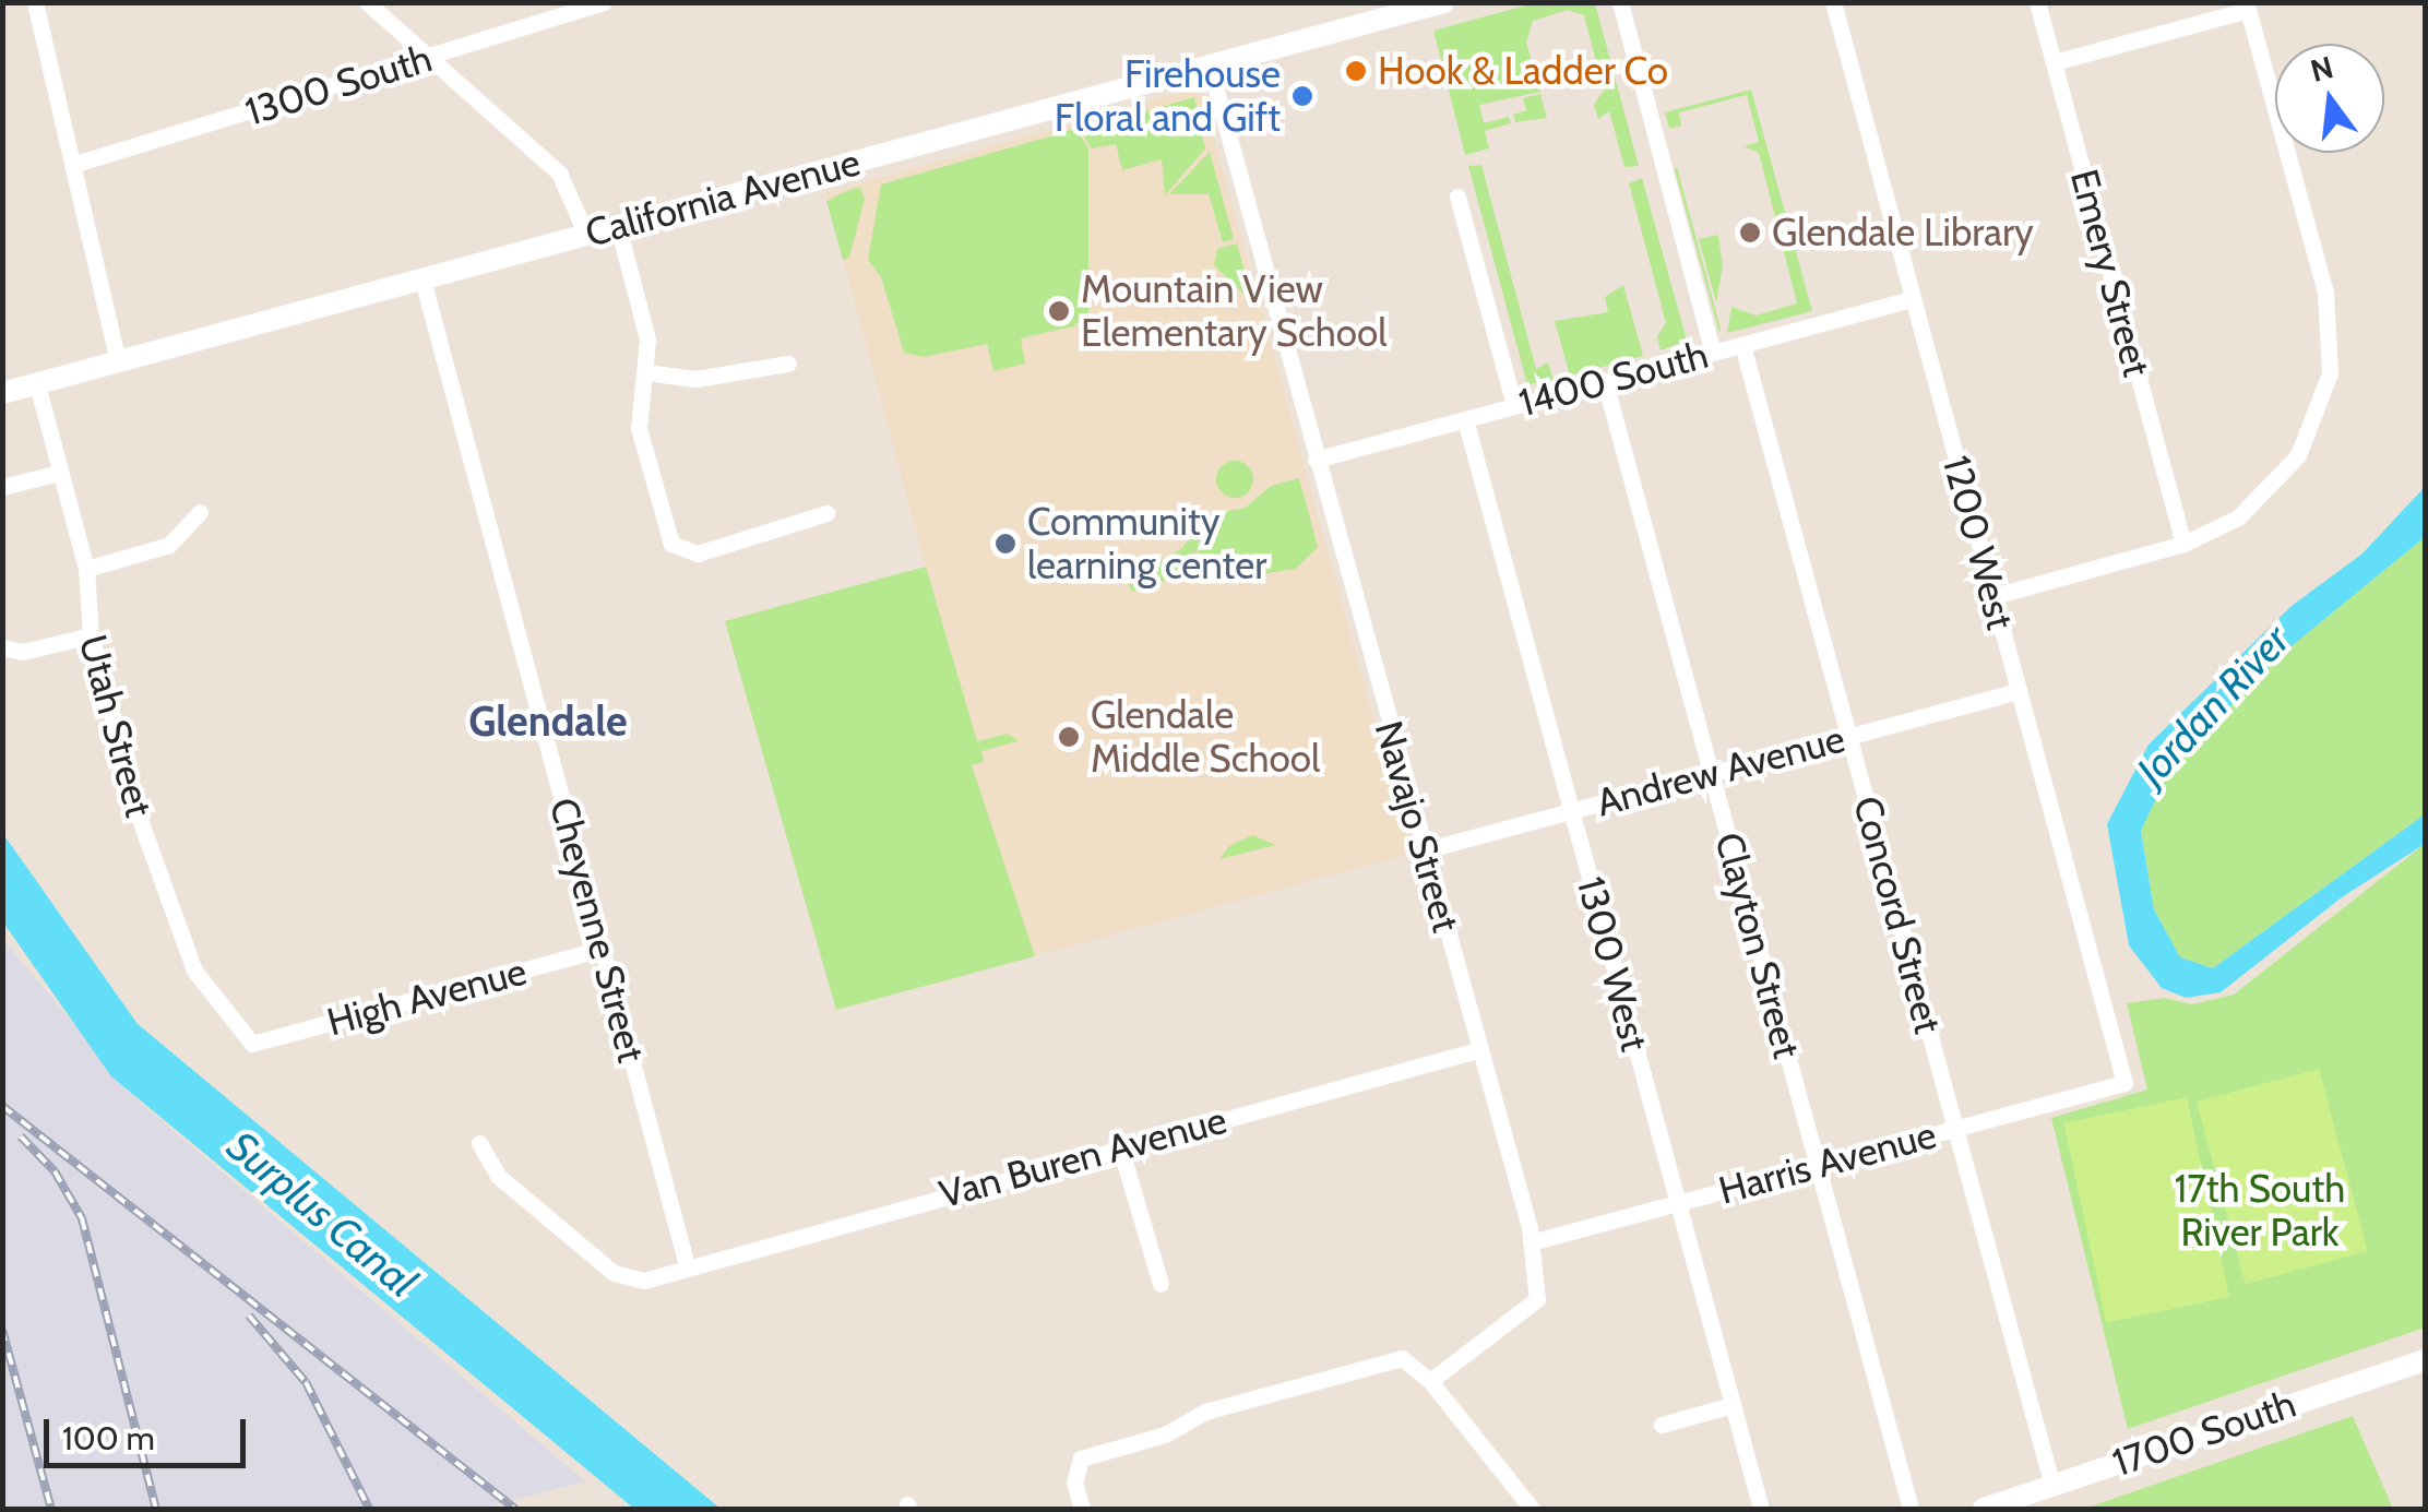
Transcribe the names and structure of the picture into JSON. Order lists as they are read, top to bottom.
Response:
{
  "streets": {
    "main road": ["California Avenue", "1700 South"],
    "street": [
      "1300 South",
      "Emery Street",
      "1400 South",
      "1200 West",
      "Utah Street",
      "Andrew Avenue",
      "Navajo Street",
      "Concord Street",
      "Cheyenne Street",
      "Clayton Street",
      "1300 West",
      "High Avenue",
      "Van Buren Avenue",
      "Harris Avenue"
    ]
  },
  "crossings": [
    ["California Avenue", "Utah Street"],
    ["California Avenue", "Navajo Street"],
    ["California Avenue", "Cheyenne Street"],
    ["1400 South", "1200 West"],
    ["1400 South", "Navajo Street"],
    ["1400 South", "Concord Street"],
    ["1400 South", "Clayton Street"],
    ["1400 South", "1300 West"],
    ["1200 West", "Andrew Avenue"],
    ["1200 West", "Harris Avenue"],
    ["Utah Street", "High Avenue"],
    ["Andrew Avenue", "Navajo Street"],
    ["Andrew Avenue", "Concord Street"],
    ["Andrew Avenue", "Clayton Street"],
    ["Andrew Avenue", "1300 West"],
    ["Navajo Street", "Van Buren Avenue"],
    ["Navajo Street", "Harris Avenue"],
    ["Concord Street", "Harris Avenue"],
    ["Concord Street", "1700 South"],
    ["Cheyenne Street", "High Avenue"],
    ["Cheyenne Street", "Van Buren Avenue"],
    ["Clayton Street", "Harris Avenue"],
    ["1300 West", "Harris Avenue"]
  ],
  "districts": ["Glendale"],
  "water": ["Jordan River", "Surplus Canal"],
  "parks": ["17th South River Park"],
  "places": [
    "Hook & Ladder Co",
    "Firehouse Floral and Gift",
    "Glendale Library",
    "Mountain View Elementary School",
    "Community learning center",
    "Glendale Middle School"
  ],
  "scale_bar": "100 m",
  "north": "top"
}
